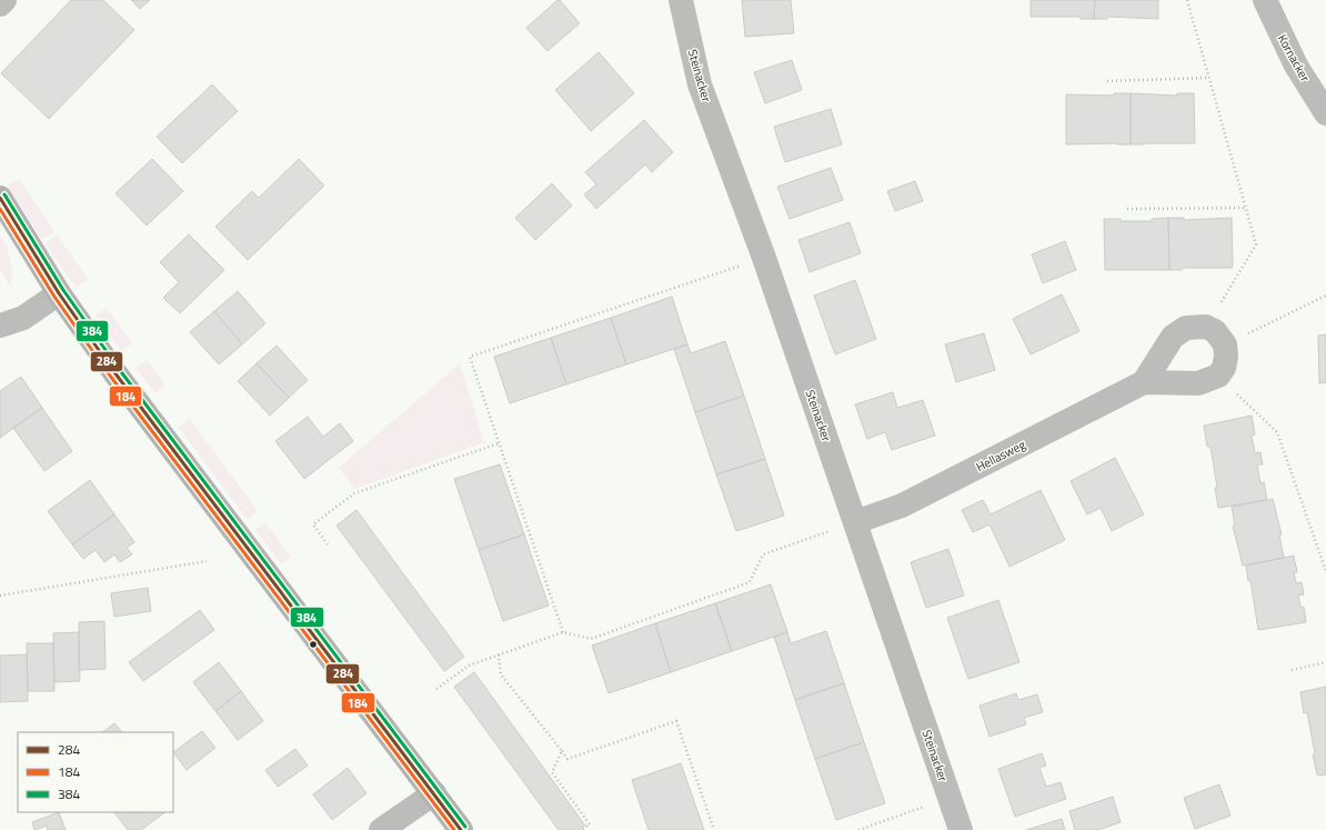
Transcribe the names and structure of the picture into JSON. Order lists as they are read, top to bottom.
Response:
{
  "streets": {
    "street": ["Kornacker", "Steinacker", "Hellasweg"]
  },
  "crossings": [
    ["Steinacker", "Hellasweg"]
  ],
  "lines": ["transit line 384", "transit line 284", "transit line 184"],
  "legend": ["284", "184", "384"]
}
